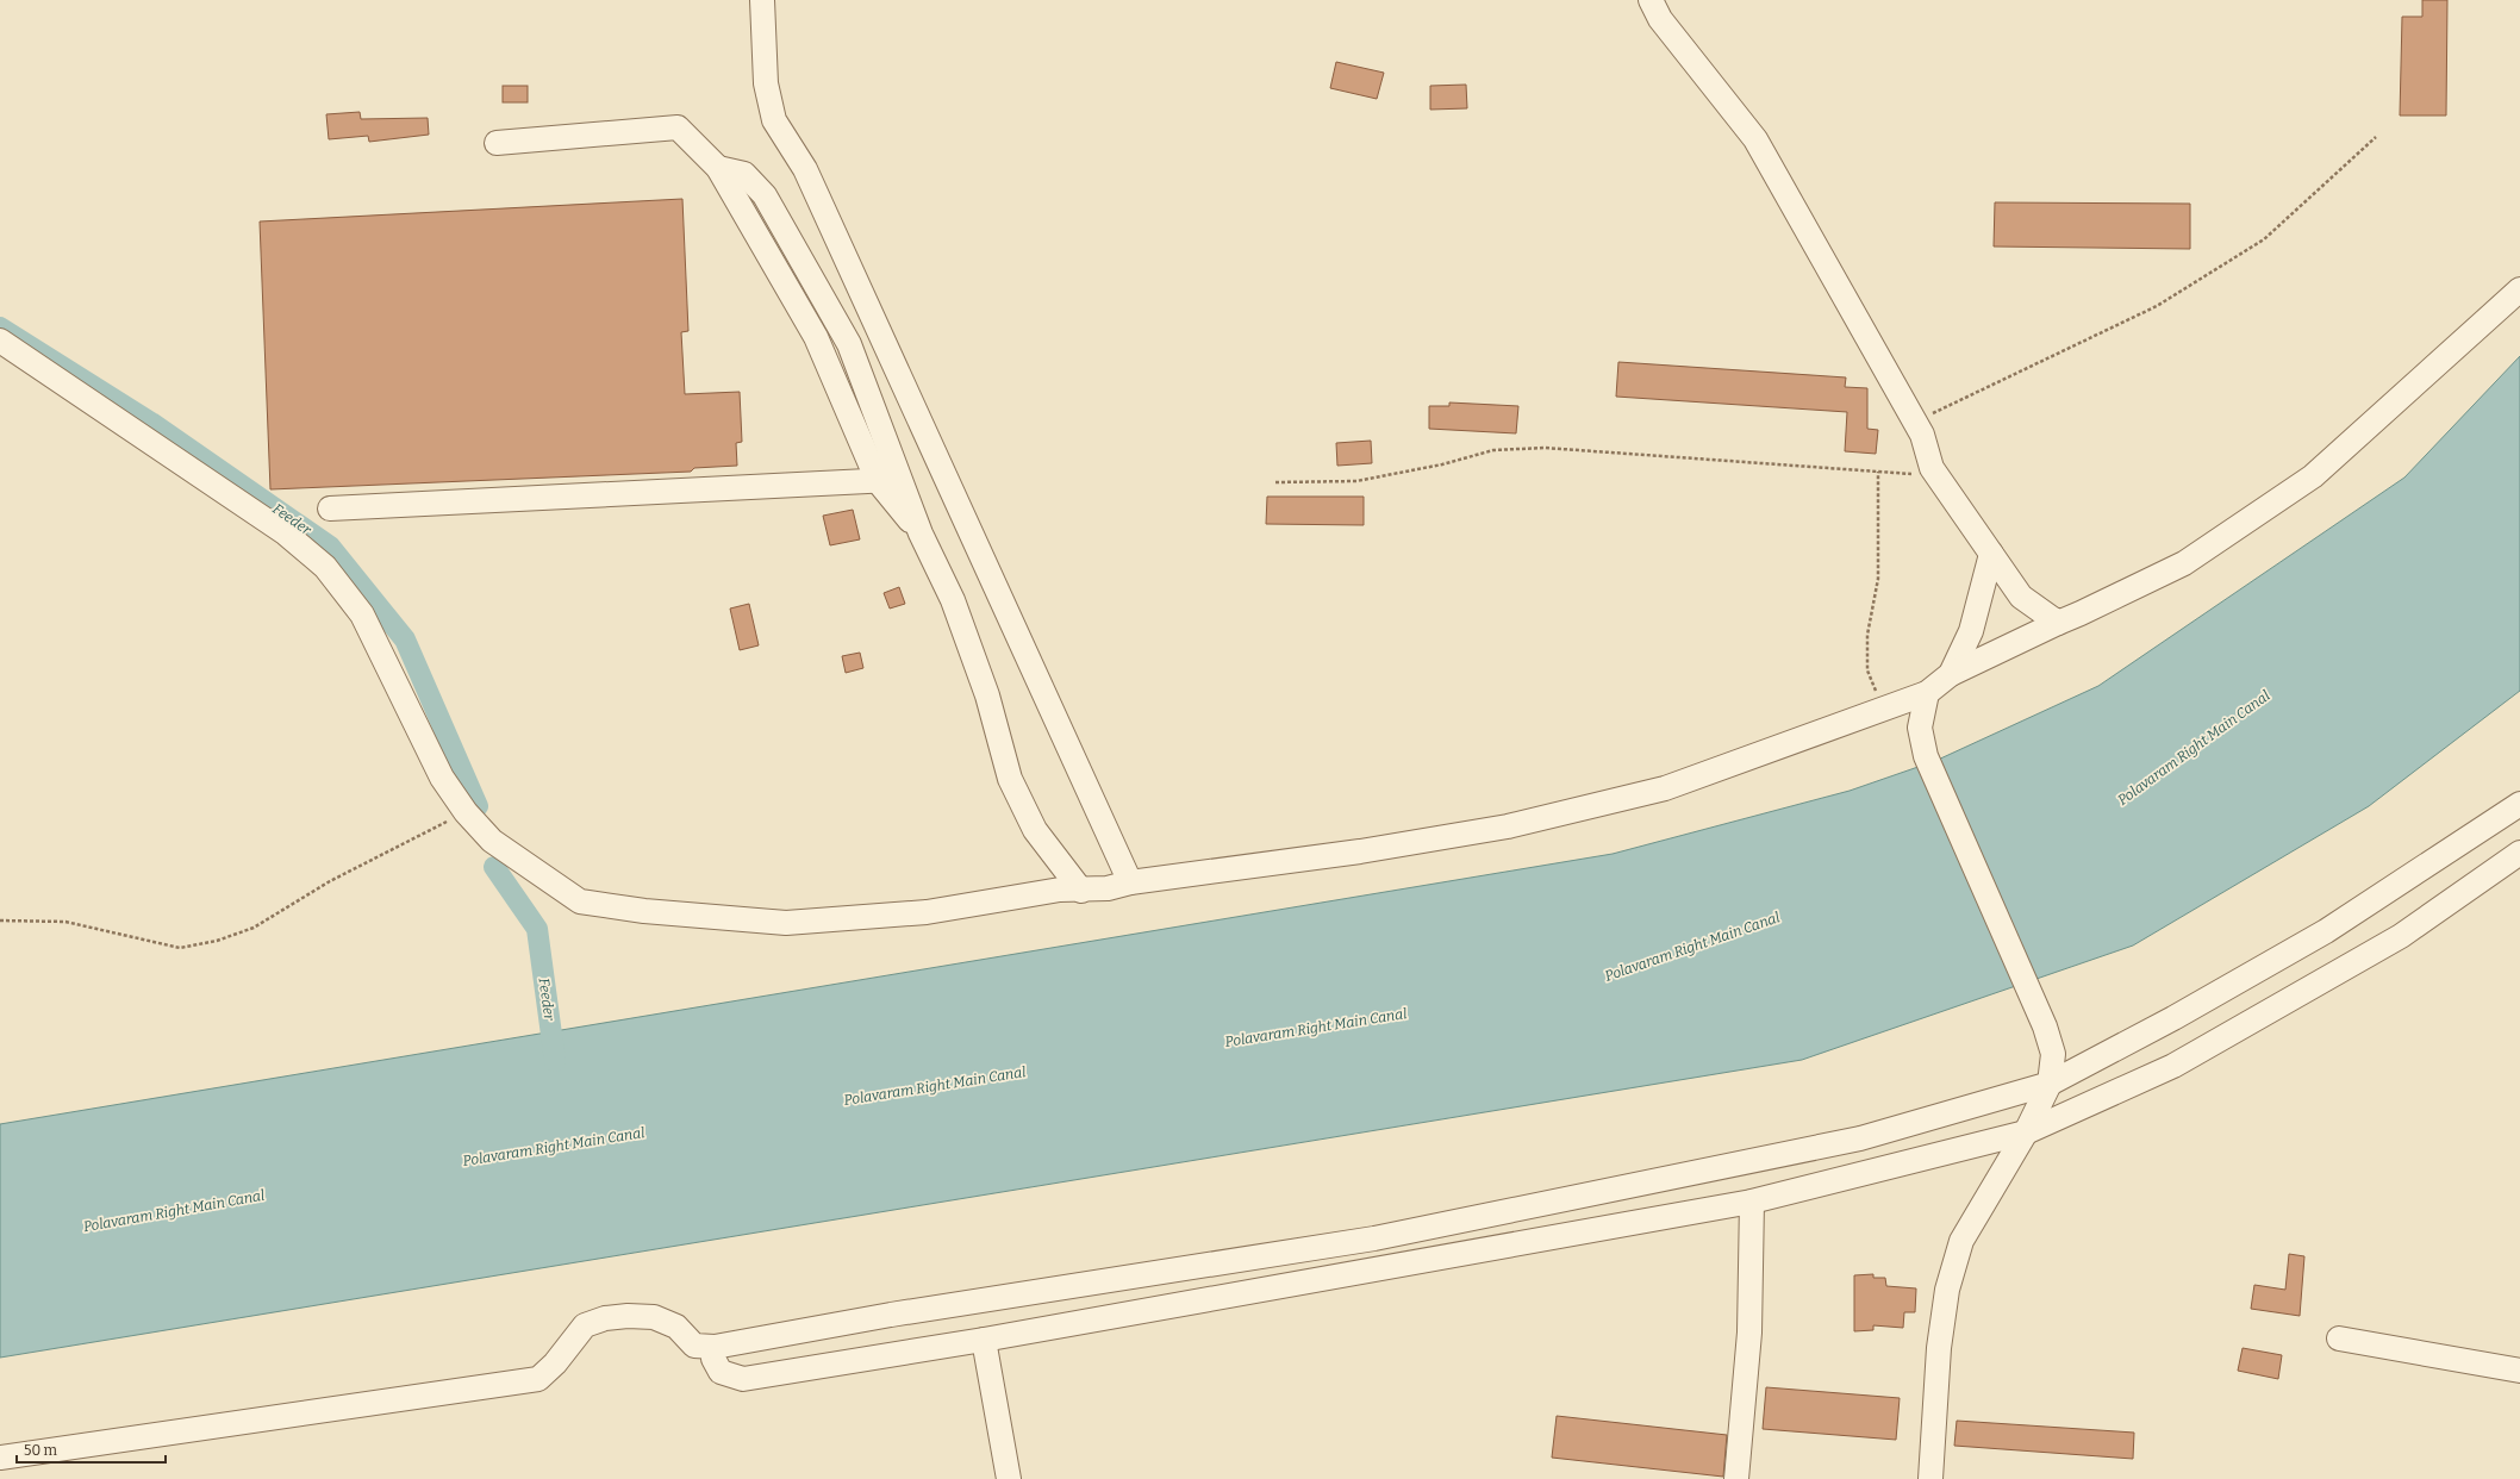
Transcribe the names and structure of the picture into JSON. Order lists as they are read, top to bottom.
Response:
{
  "water": ["Feeder", "Polavaram Right Main Canal"],
  "scale_bar": "50 m"
}
